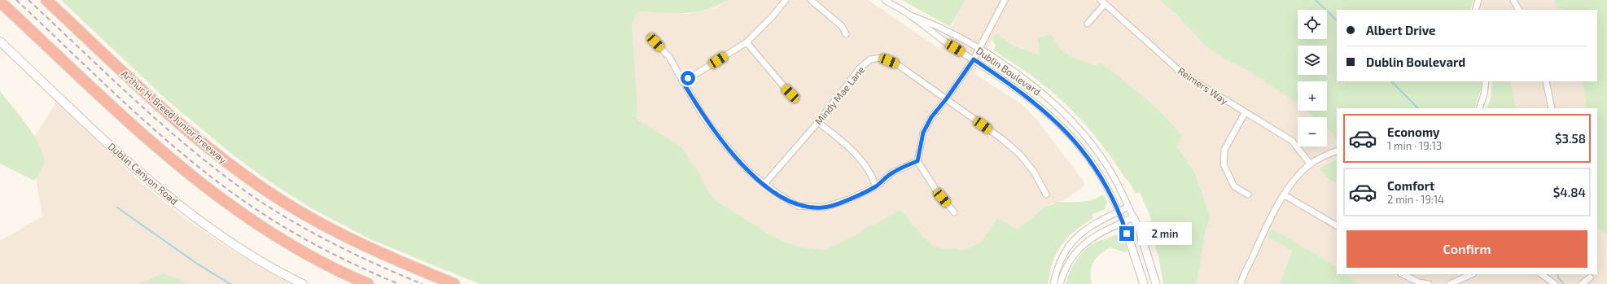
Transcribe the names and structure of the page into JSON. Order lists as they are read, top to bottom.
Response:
{
  "streets": {
    "highway": ["Arthur H. Breed Junior Freeway"],
    "main road": ["Dublin Canyon Road"],
    "street": ["Dublin Boulevard", "Reimers Way", "Mindy Mae Lane"]
  },
  "page": {
    "map_buttons": ["+", "−"],
    "banner": ["Albert Drive", "Dublin Boulevard"],
    "list": [
      {
        "name": "Economy",
        "note": "1 min · 19:13",
        "value": "$3.58"
      },
      {
        "name": "Comfort",
        "note": "2 min · 19:14",
        "value": "$4.84"
      }
    ],
    "bubble": "2 min",
    "buttons": "Confirm"
  }
}
